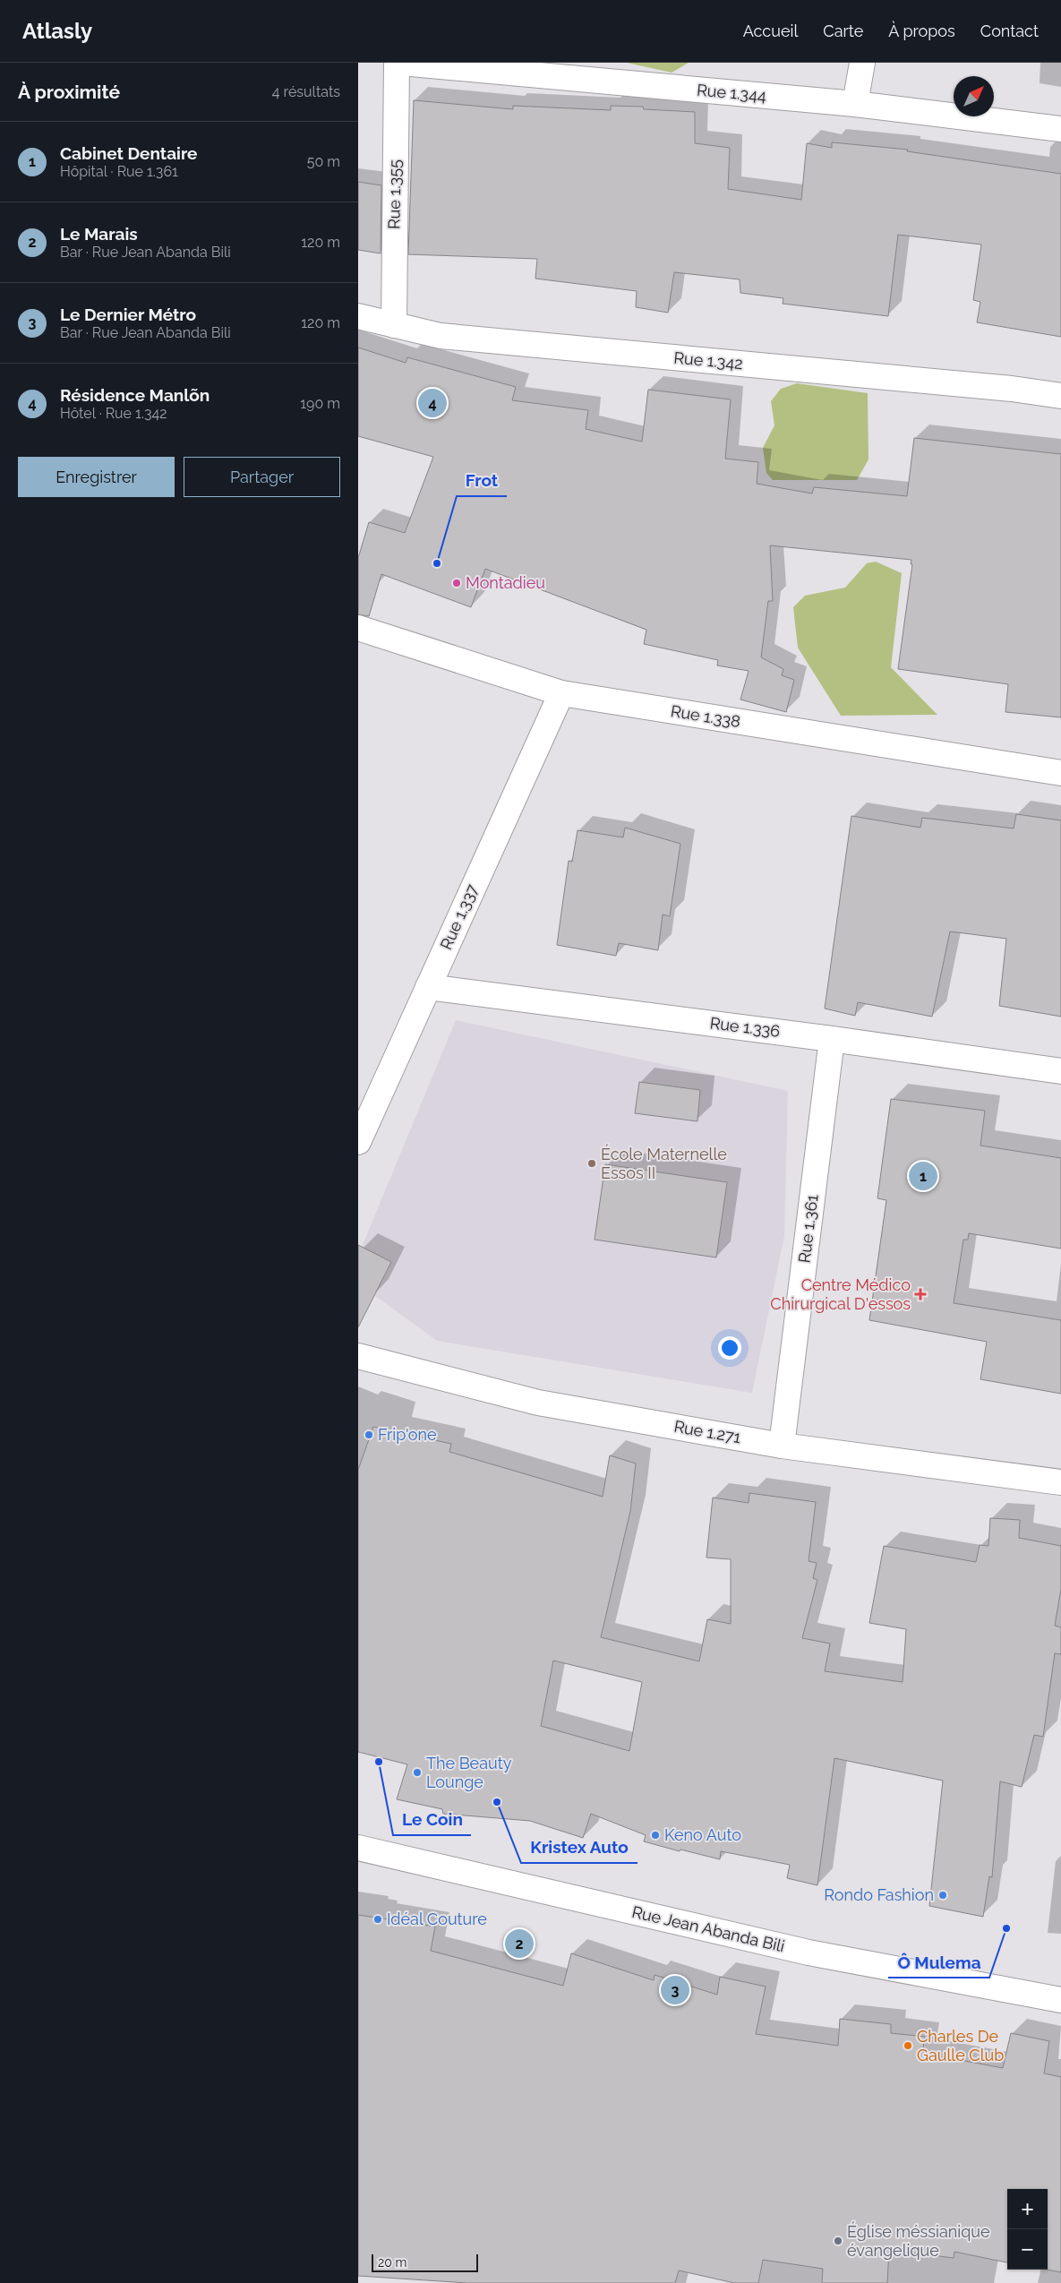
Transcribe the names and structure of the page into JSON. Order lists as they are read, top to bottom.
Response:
{
  "streets": {
    "street": [
      "Rue 1.344",
      "Rue 1.355",
      "Rue 1.342",
      "Rue 1.338",
      "Rue 1.337",
      "Rue 1.336",
      "Rue 1.361",
      "Rue 1.271",
      "Rue Jean Abanda Bili"
    ]
  },
  "crossings": [
    ["Rue 1.355", "Rue 1.342"],
    ["Rue 1.338", "Rue 1.337"],
    ["Rue 1.337", "Rue 1.336"],
    ["Rue 1.336", "Rue 1.361"],
    ["Rue 1.361", "Rue 1.271"]
  ],
  "places": {
    "other": [
      "Frot",
      "Montadieu",
      "École Maternelle Essos II",
      "Frip'one",
      "Le Coin",
      "The Beauty Lounge",
      "Kristex Auto",
      "Keno Auto",
      "Rondo Fashion",
      "Idéal Couture",
      "Ô Mulema",
      "Charles De Gaulle Club",
      "Église méssianique évangelique"
    ],
    "health": ["Centre Médico Chirurgical D'essos"]
  },
  "scale_bar": "20 m",
  "north": "top right",
  "page": {
    "header": "Atlasly",
    "nav": [
      "Accueil",
      "Carte",
      "À propos",
      "Contact"
    ],
    "heading": ["À proximité", "4 résultats"],
    "list": [
      {
        "mark": "1",
        "name": "Cabinet Dentaire",
        "note": "Hôpital · Rue 1.361",
        "value": "50 m"
      },
      {
        "mark": "2",
        "name": "Le Marais",
        "note": "Bar · Rue Jean Abanda Bili",
        "value": "120 m"
      },
      {
        "mark": "3",
        "name": "Le Dernier Métro",
        "note": "Bar · Rue Jean Abanda Bili",
        "value": "120 m"
      },
      {
        "mark": "4",
        "name": "Résidence Manlõn",
        "note": "Hôtel · Rue 1.342",
        "value": "190 m"
      }
    ],
    "pins": [
      "4",
      "1",
      "2",
      "3"
    ],
    "buttons": ["Enregistrer", "Partager"],
    "map_buttons": ["+", "−"],
    "scale": "20 m"
  }
}
